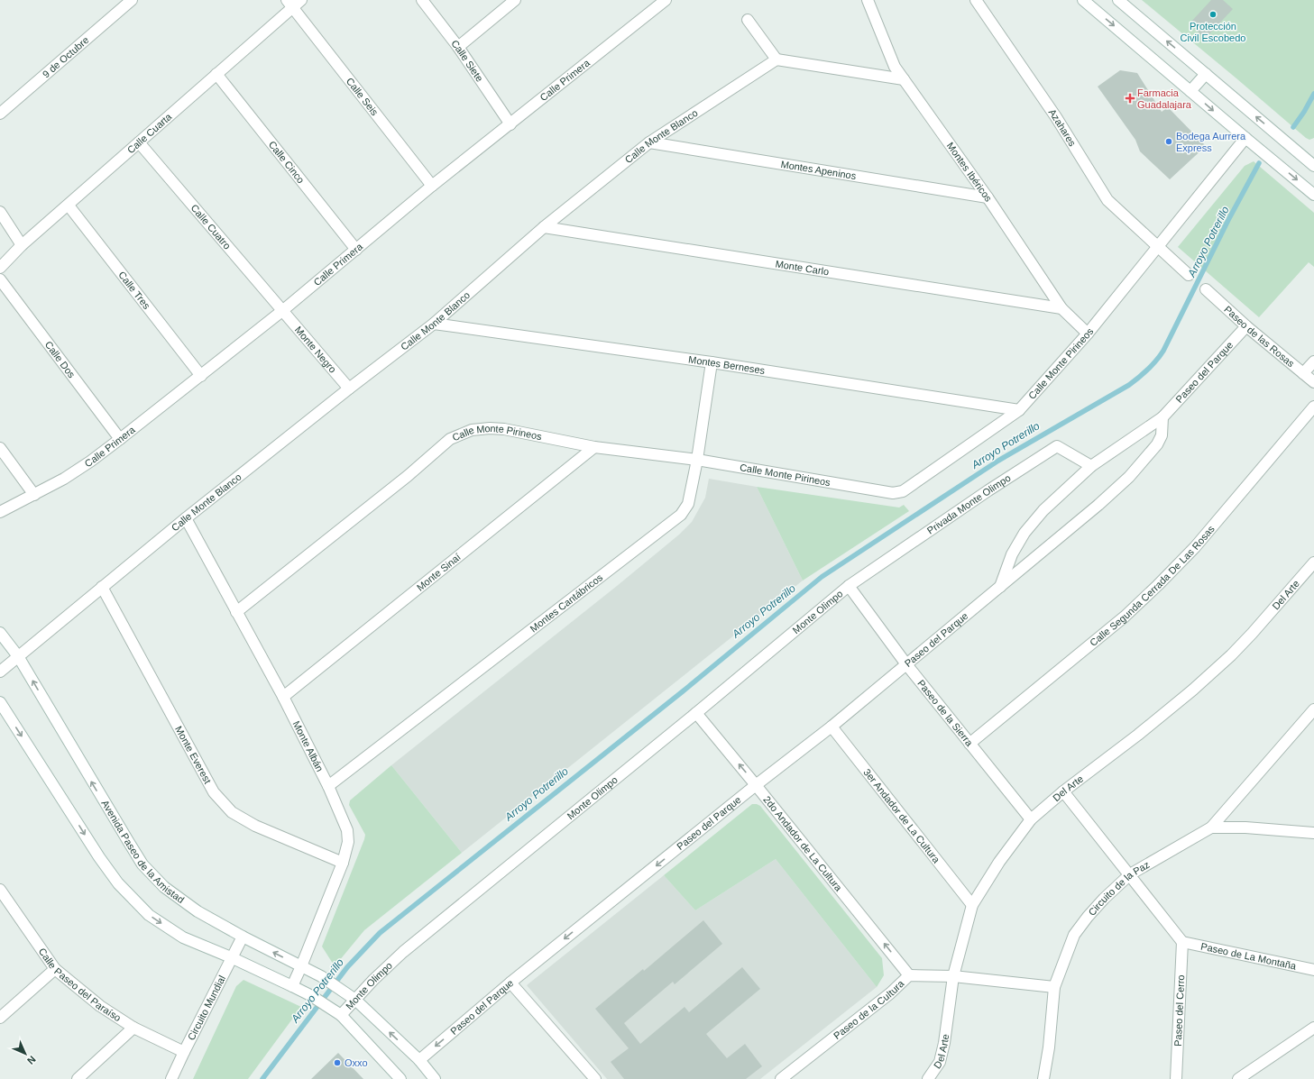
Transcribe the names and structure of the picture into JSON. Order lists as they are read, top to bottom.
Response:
{
  "streets": {
    "street": [
      "9 de Octubre",
      "Calle Siete",
      "Calle Primera",
      "Calle Seis",
      "Azahares",
      "Calle Cuarta",
      "Calle Monte Blanco",
      "Calle Cinco",
      "Montes Apeninos",
      "Montes Ibéricos",
      "Calle Cuatro",
      "Monte Carlo",
      "Calle Tres",
      "Paseo de las Rosas",
      "Monte Negro",
      "Calle Dos",
      "Calle Monte Pirineos",
      "Montes Berneses",
      "Paseo del Parque",
      "Privada Monte Olimpo",
      "Monte Sinaí",
      "Calle Segunda Cerrada De Las Rosas",
      "Del Arte",
      "Montes Cantábricos",
      "Monte Olimpo",
      "Paseo de la Sierra",
      "Monte Albán",
      "Monte Everest",
      "3er Andador de La Cultura",
      "2do Andador de La Cultura",
      "Avenida Paseo de la Amistad",
      "Circuito de la Paz",
      "Paseo de La Montaña",
      "Calle Paseo del Paraíso",
      "Circuito Mundial",
      "Paseo de la Cultura",
      "Paseo del Cerro"
    ]
  },
  "crossings": [
    ["Calle Siete", "Calle Primera"],
    ["Calle Primera", "Calle Seis"],
    ["Calle Primera", "Calle Cinco"],
    ["Calle Primera", "Calle Cuatro"],
    ["Calle Primera", "Calle Tres"],
    ["Calle Primera", "Monte Negro"],
    ["Calle Primera", "Calle Dos"],
    ["Calle Seis", "Calle Cuarta"],
    ["Azahares", "Calle Monte Pirineos"],
    ["Calle Cuarta", "Calle Cinco"],
    ["Calle Cuarta", "Calle Cuatro"],
    ["Calle Cuarta", "Calle Tres"],
    ["Calle Monte Blanco", "Montes Apeninos"],
    ["Calle Monte Blanco", "Monte Carlo"],
    ["Calle Monte Blanco", "Monte Negro"],
    ["Calle Monte Blanco", "Montes Berneses"],
    ["Calle Monte Blanco", "Monte Albán"],
    ["Calle Monte Blanco", "Monte Everest"],
    ["Calle Monte Blanco", "Avenida Paseo de la Amistad"],
    ["Montes Apeninos", "Montes Ibéricos"],
    ["Montes Ibéricos", "Monte Carlo"],
    ["Montes Ibéricos", "Calle Monte Pirineos"],
    ["Calle Cuatro", "Monte Negro"],
    ["Paseo de las Rosas", "Paseo del Parque"],
    ["Calle Monte Pirineos", "Montes Berneses"],
    ["Calle Monte Pirineos", "Monte Sinaí"],
    ["Calle Monte Pirineos", "Montes Cantábricos"],
    ["Calle Monte Pirineos", "Monte Albán"],
    ["Montes Berneses", "Montes Cantábricos"],
    ["Paseo del Parque", "Privada Monte Olimpo"],
    ["Paseo del Parque", "Paseo de la Sierra"],
    ["Paseo del Parque", "3er Andador de La Cultura"],
    ["Paseo del Parque", "2do Andador de La Cultura"],
    ["Paseo del Parque", "Avenida Paseo de la Amistad"],
    ["Privada Monte Olimpo", "Monte Olimpo"],
    ["Privada Monte Olimpo", "Paseo de la Sierra"],
    ["Monte Sinaí", "Monte Albán"],
    ["Calle Segunda Cerrada De Las Rosas", "Paseo de la Sierra"],
    ["Del Arte", "Paseo de la Sierra"],
    ["Del Arte", "3er Andador de La Cultura"],
    ["Del Arte", "Paseo de la Cultura"],
    ["Montes Cantábricos", "Monte Albán"],
    ["Monte Olimpo", "Paseo de la Sierra"],
    ["Monte Olimpo", "2do Andador de La Cultura"],
    ["Monte Olimpo", "Avenida Paseo de la Amistad"],
    ["Monte Albán", "Monte Everest"],
    ["Monte Albán", "Avenida Paseo de la Amistad"],
    ["2do Andador de La Cultura", "Paseo de la Cultura"],
    ["Avenida Paseo de la Amistad", "Circuito Mundial"],
    ["Circuito de la Paz", "Paseo de la Cultura"],
    ["Paseo de La Montaña", "Paseo del Cerro"],
    ["Calle Paseo del Paraíso", "Circuito Mundial"]
  ],
  "one_way": ["2do Andador de La Cultura"],
  "water": ["Arroyo Potrerillo"],
  "places": {
    "other": ["Protección Civil Escobedo", "Bodega Aurrera Express", "Oxxo"],
    "health": ["Farmacia Guadalajara"]
  },
  "north": "bottom right"
}
